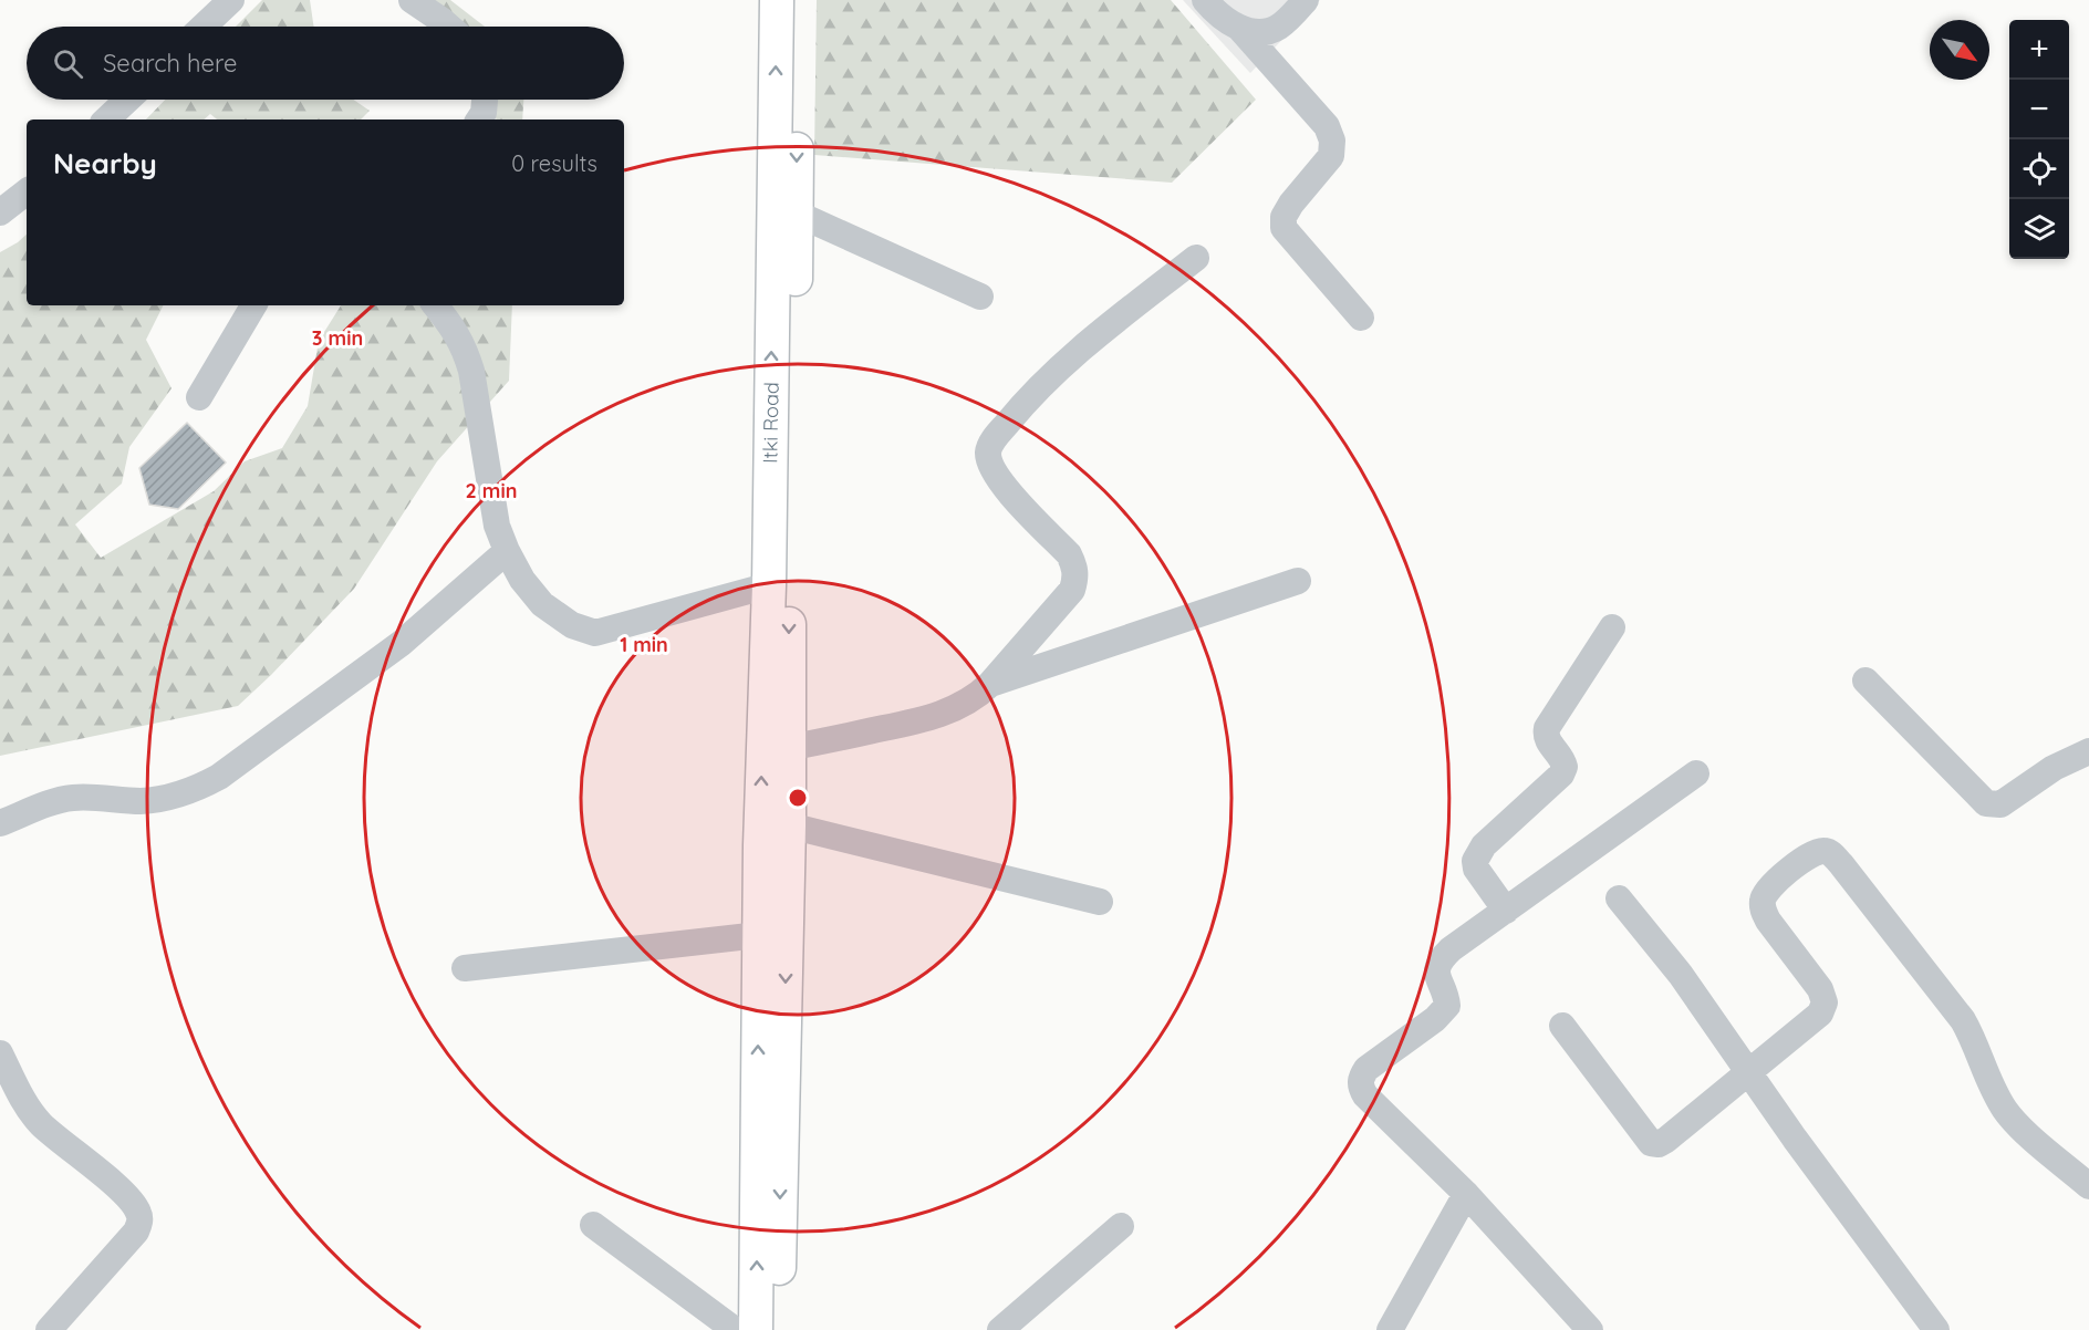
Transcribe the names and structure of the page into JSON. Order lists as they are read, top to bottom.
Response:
{
  "streets": {
    "main road": ["Itki Road"]
  },
  "north": "bottom right",
  "page": {
    "map_buttons": ["+", "−"],
    "search": "Search here",
    "heading": ["Nearby", "0 results"]
  },
  "rings": ["3 min", "2 min", "1 min"]
}
